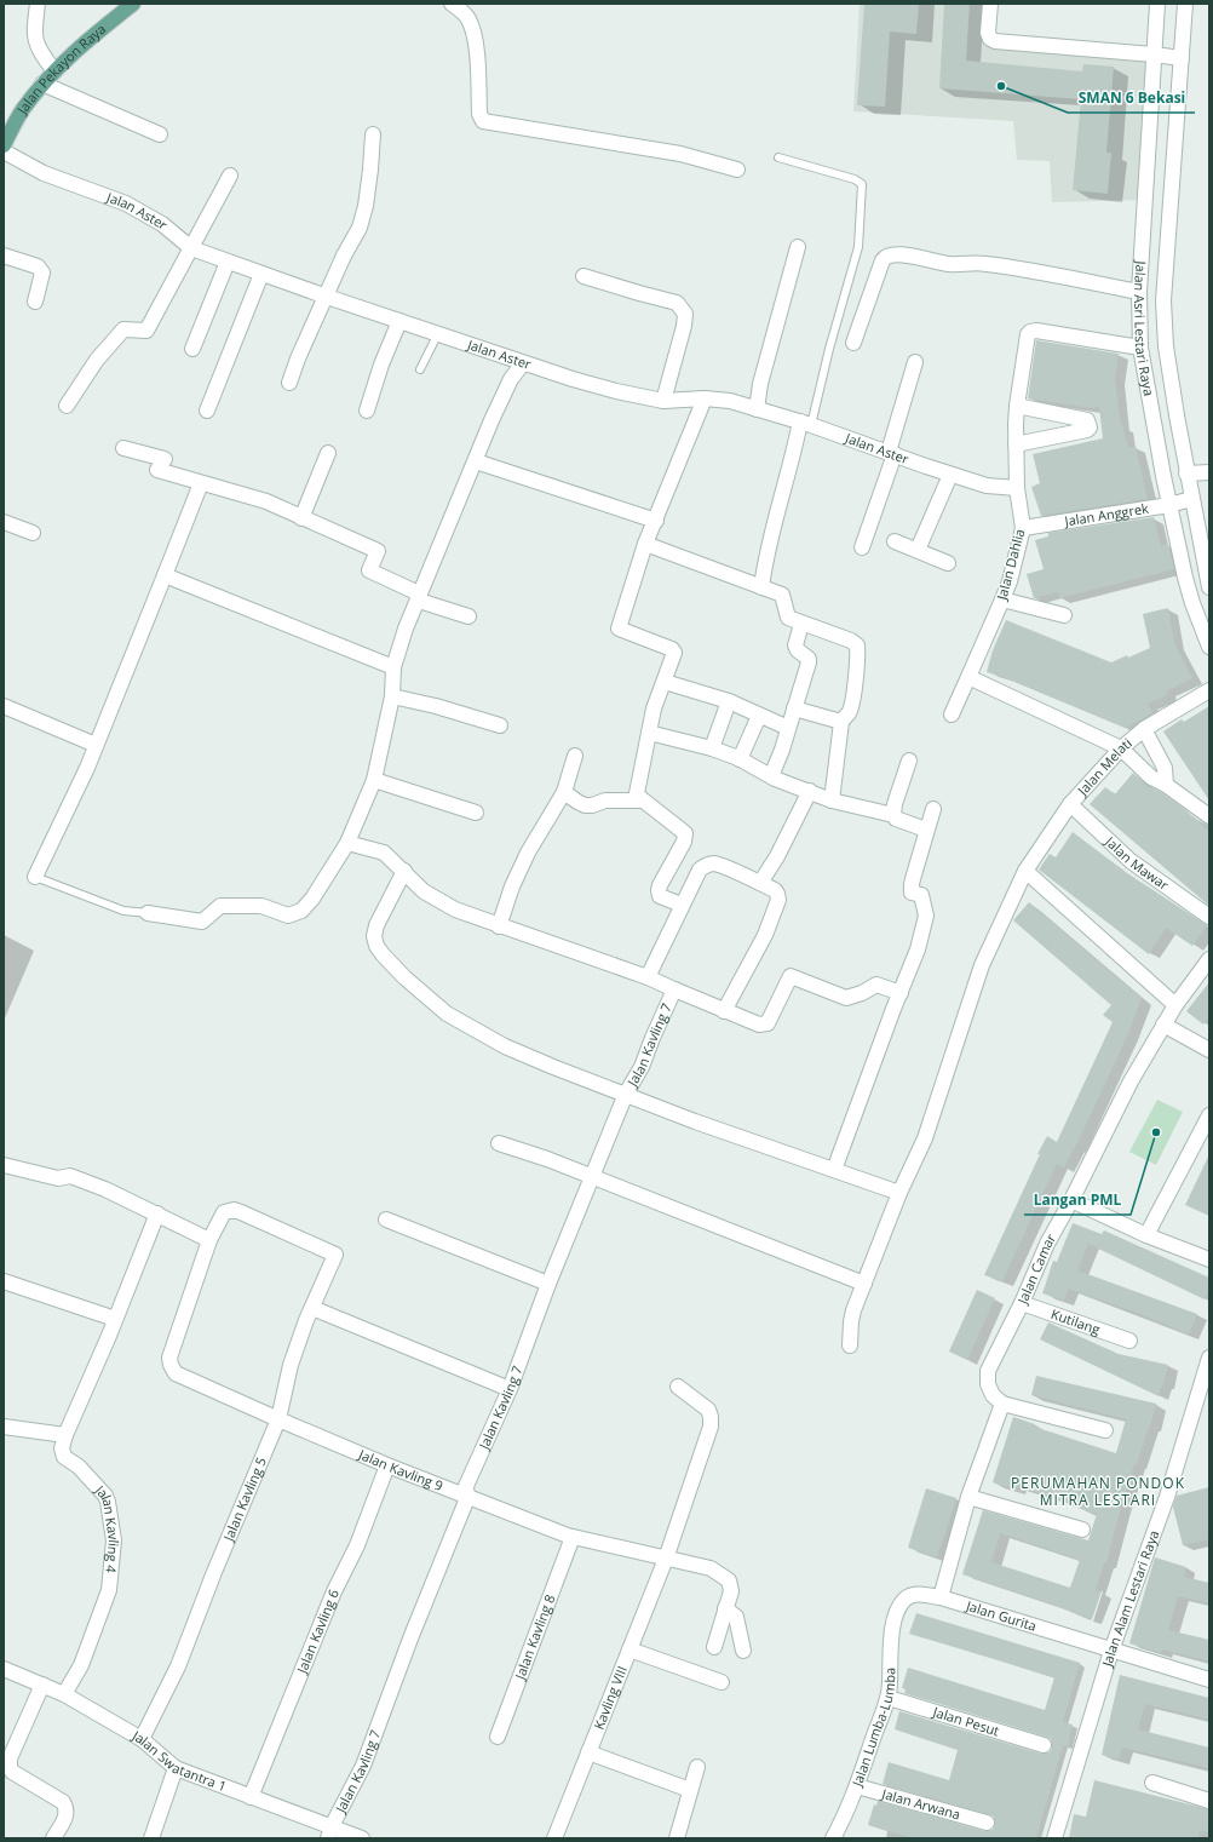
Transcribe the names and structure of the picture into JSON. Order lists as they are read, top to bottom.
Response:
{
  "streets": {
    "main road": ["Jalan Pekayon Raya"],
    "street": [
      "Jalan Aster",
      "Jalan Asri Lestari Raya",
      "Jalan Anggrek",
      "Jalan Dahlia",
      "Jalan Melati",
      "Jalan Mawar",
      "Jalan Kavling 7",
      "Jalan Camar",
      "Kutilang",
      "Jalan Kavling 9",
      "Jalan Kavling 5",
      "Jalan Kavling 4",
      "Jalan Alam Lestari Raya",
      "Jalan Gurita",
      "Jalan Kavling 6",
      "Jalan Kavling 8",
      "Kavling VIII",
      "Jalan Pesut",
      "Jalan Lumba-Lumba",
      "Jalan Swatantra 1",
      "Jalan Arwana"
    ]
  },
  "crossings": [
    ["Jalan Aster", "Jalan Dahlia"],
    ["Jalan Asri Lestari Raya", "Jalan Anggrek"],
    ["Jalan Asri Lestari Raya", "Jalan Dahlia"],
    ["Jalan Anggrek", "Jalan Dahlia"],
    ["Jalan Melati", "Jalan Mawar"],
    ["Jalan Kavling 7", "Jalan Kavling 9"],
    ["Jalan Kavling 7", "Jalan Swatantra 1"],
    ["Jalan Camar", "Kutilang"],
    ["Jalan Kavling 9", "Jalan Kavling 5"],
    ["Jalan Kavling 9", "Jalan Kavling 6"],
    ["Jalan Kavling 9", "Jalan Kavling 8"],
    ["Jalan Kavling 9", "Kavling VIII"],
    ["Jalan Kavling 5", "Jalan Swatantra 1"],
    ["Jalan Kavling 4", "Jalan Swatantra 1"],
    ["Jalan Alam Lestari Raya", "Jalan Gurita"],
    ["Jalan Gurita", "Jalan Lumba-Lumba"],
    ["Jalan Kavling 6", "Jalan Swatantra 1"],
    ["Jalan Pesut", "Jalan Lumba-Lumba"],
    ["Jalan Lumba-Lumba", "Jalan Arwana"]
  ],
  "districts": ["PERUMAHAN PONDOK MITRA LESTARI"],
  "places": ["SMAN 6 Bekasi", "Langan PML"]
}
